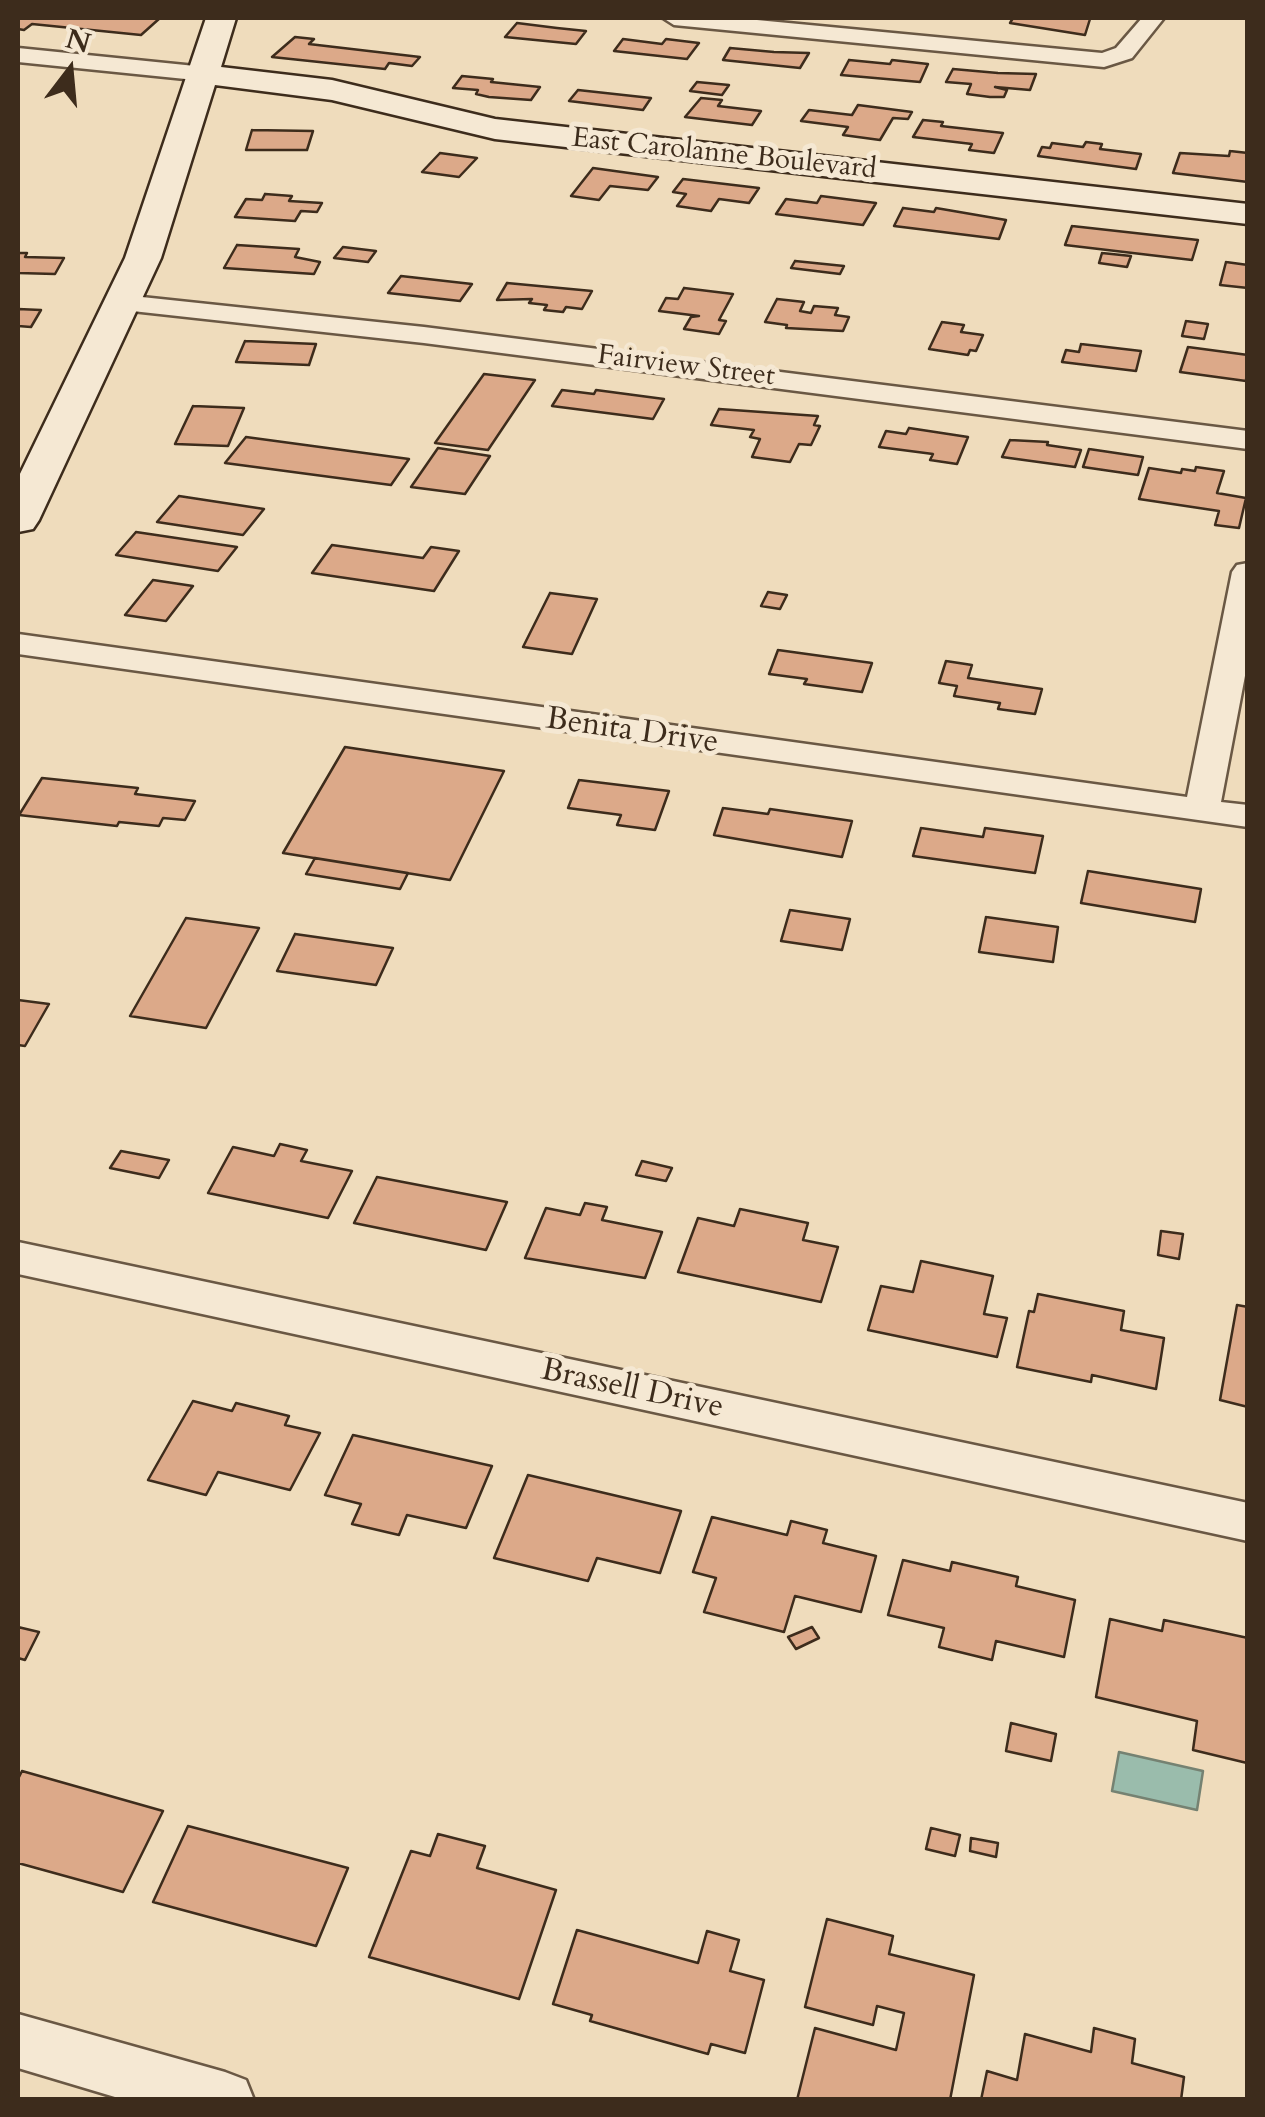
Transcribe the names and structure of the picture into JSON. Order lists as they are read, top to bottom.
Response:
{
  "streets": {
    "street": [
      "East Carolanne Boulevard",
      "Fairview Street",
      "Benita Drive",
      "Brassell Drive"
    ]
  },
  "north": "top"
}
